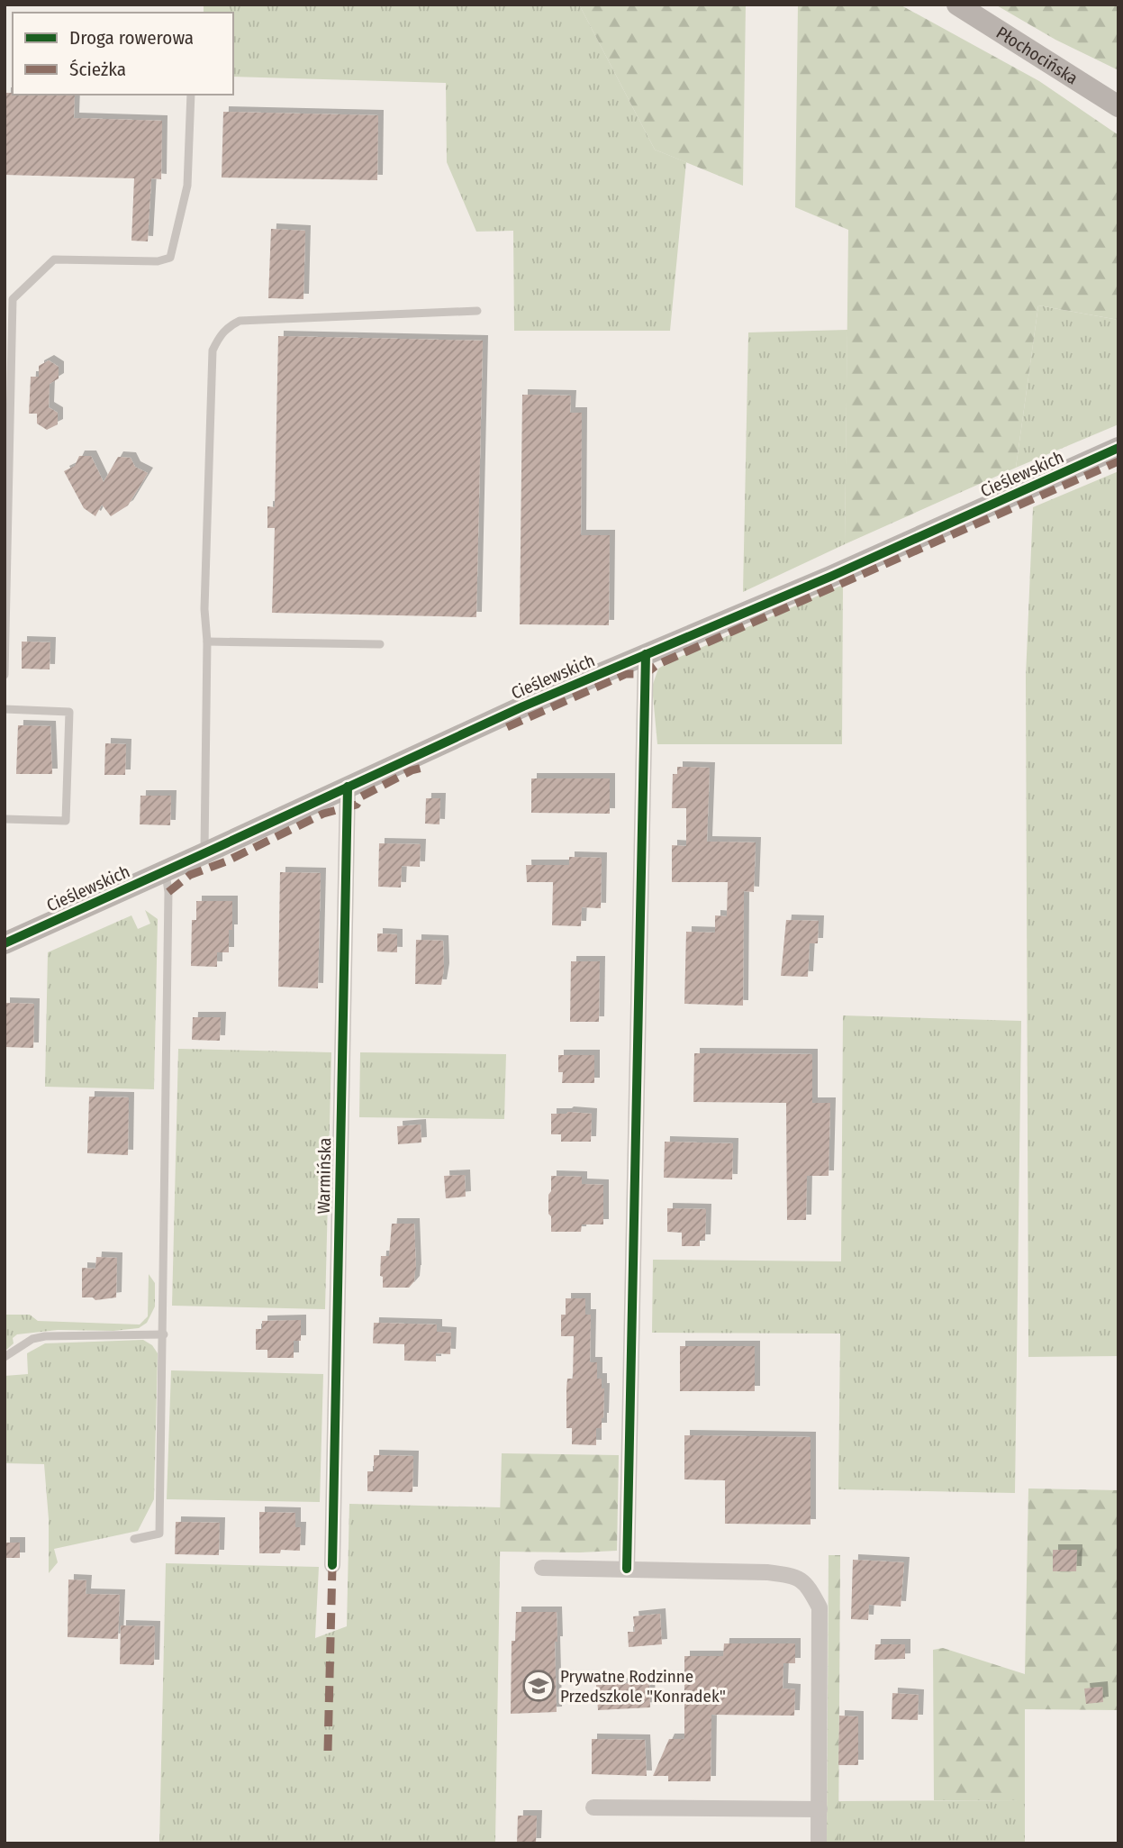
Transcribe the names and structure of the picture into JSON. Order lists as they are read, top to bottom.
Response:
{
  "streets": {
    "street": ["Płochocińska", "Cieślewskich", "Warmińska"]
  },
  "crossings": [
    ["Cieślewskich", "Warmińska"]
  ],
  "places": {
    "school or university": ["Prywatne Rodzinne Przedszkole \"Konradek\""]
  },
  "legend": ["Droga rowerowa", "Ścieżka"]
}
